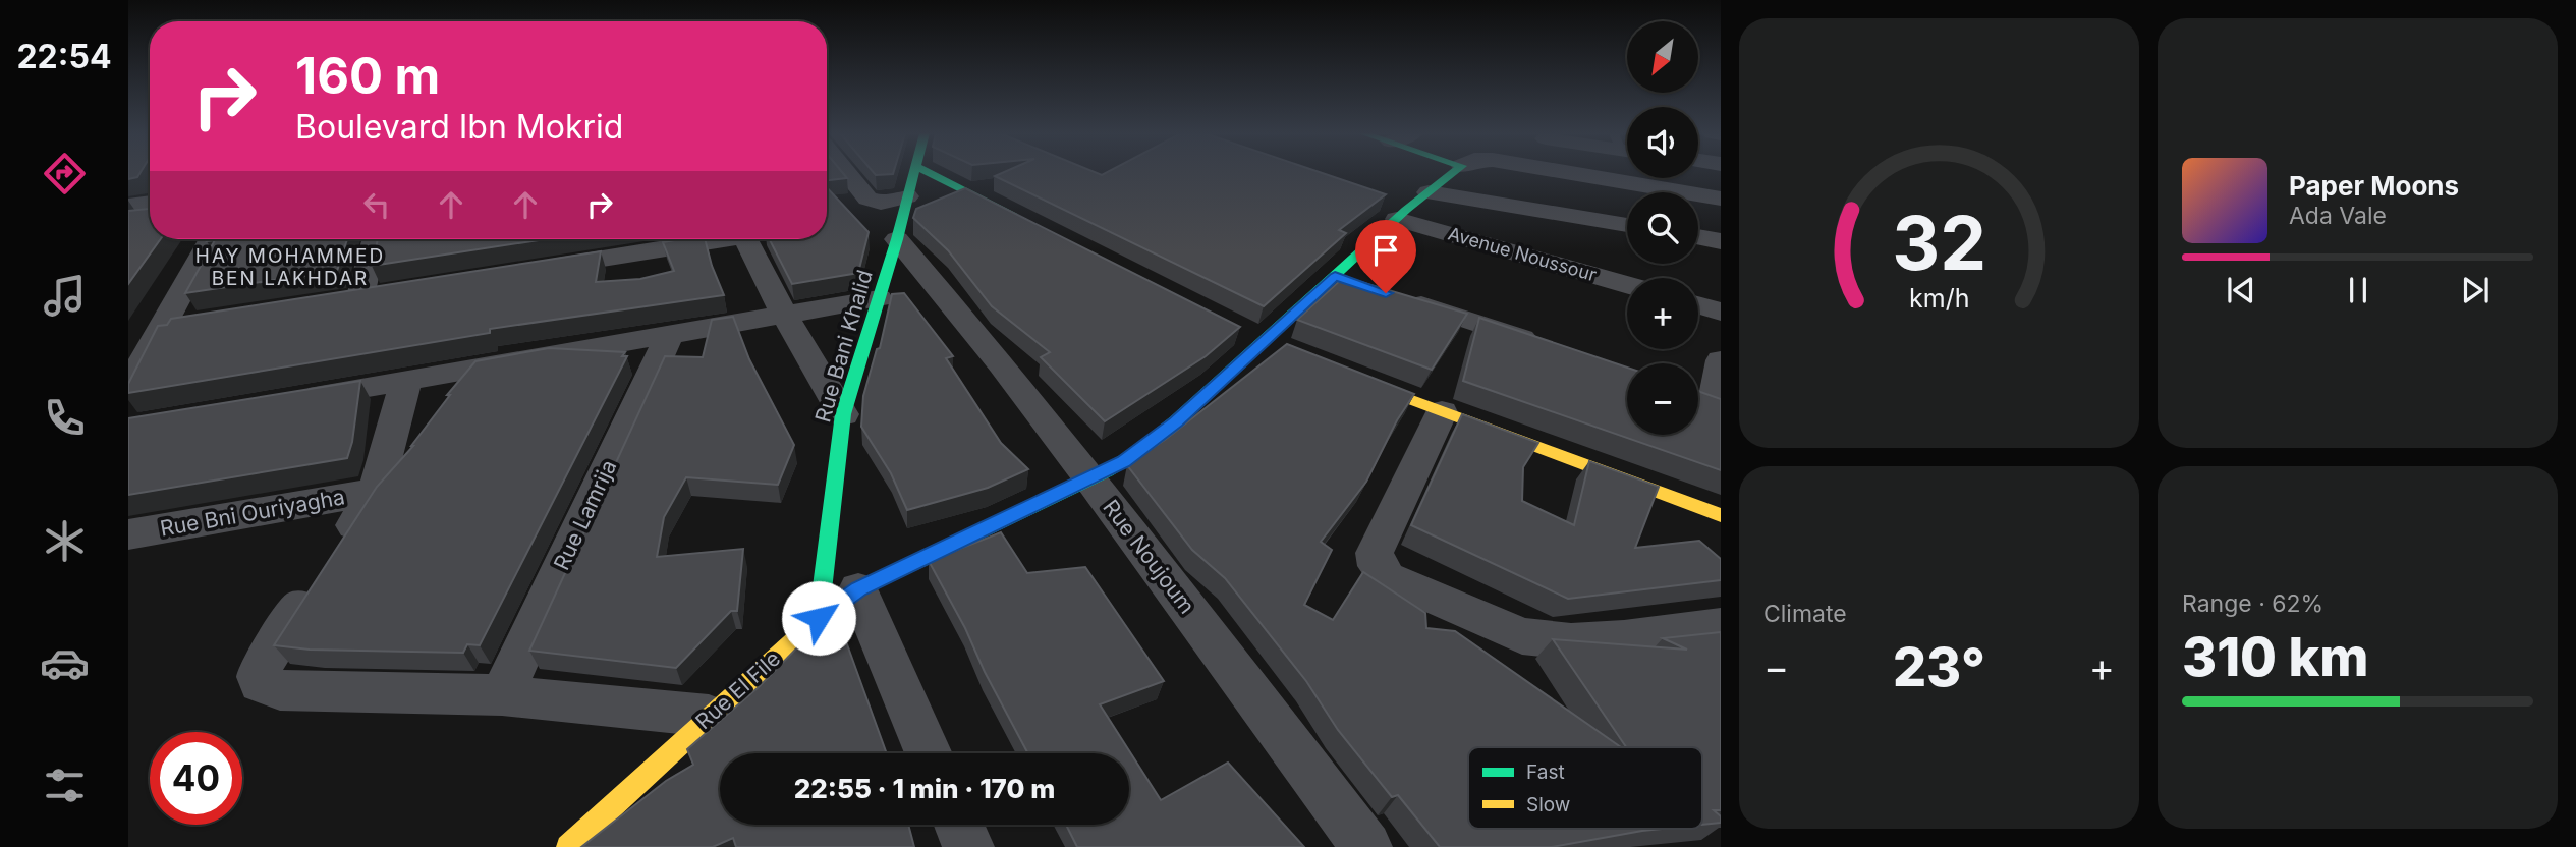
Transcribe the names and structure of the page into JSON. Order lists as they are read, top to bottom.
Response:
{
  "streets": {
    "street": [
      "Avenue Noussour",
      "Rue Bani Khalid",
      "Rue Bni Ouriyagha",
      "Rue Lamrija",
      "Rue Noujoum",
      "Rue El File"
    ]
  },
  "crossings": [
    ["Avenue Noussour", "Rue El File"],
    ["Rue Bani Khalid", "Rue Noujoum"],
    ["Rue Bani Khalid", "Rue El File"],
    ["Rue Noujoum", "Rue El File"]
  ],
  "districts": ["HAY MOHAMMED BEN LAKHDAR"],
  "legend": ["Fast", "Slow"],
  "north": "bottom left",
  "page": {
    "tabs": "22:54",
    "map_buttons": ["+", "−"],
    "turn": ["160 m", "Boulevard Ibn Mokrid"],
    "song": ["Paper Moons", "Ada Vale"],
    "tile": [
      "Climate",
      ["Range · 62%", "310 km"]
    ],
    "heat": ["−", "23°", "+"],
    "limit": "40",
    "trip": "22:55 · 1 min · 170 m",
    "gauge": ["32", "km/h"]
  }
}
